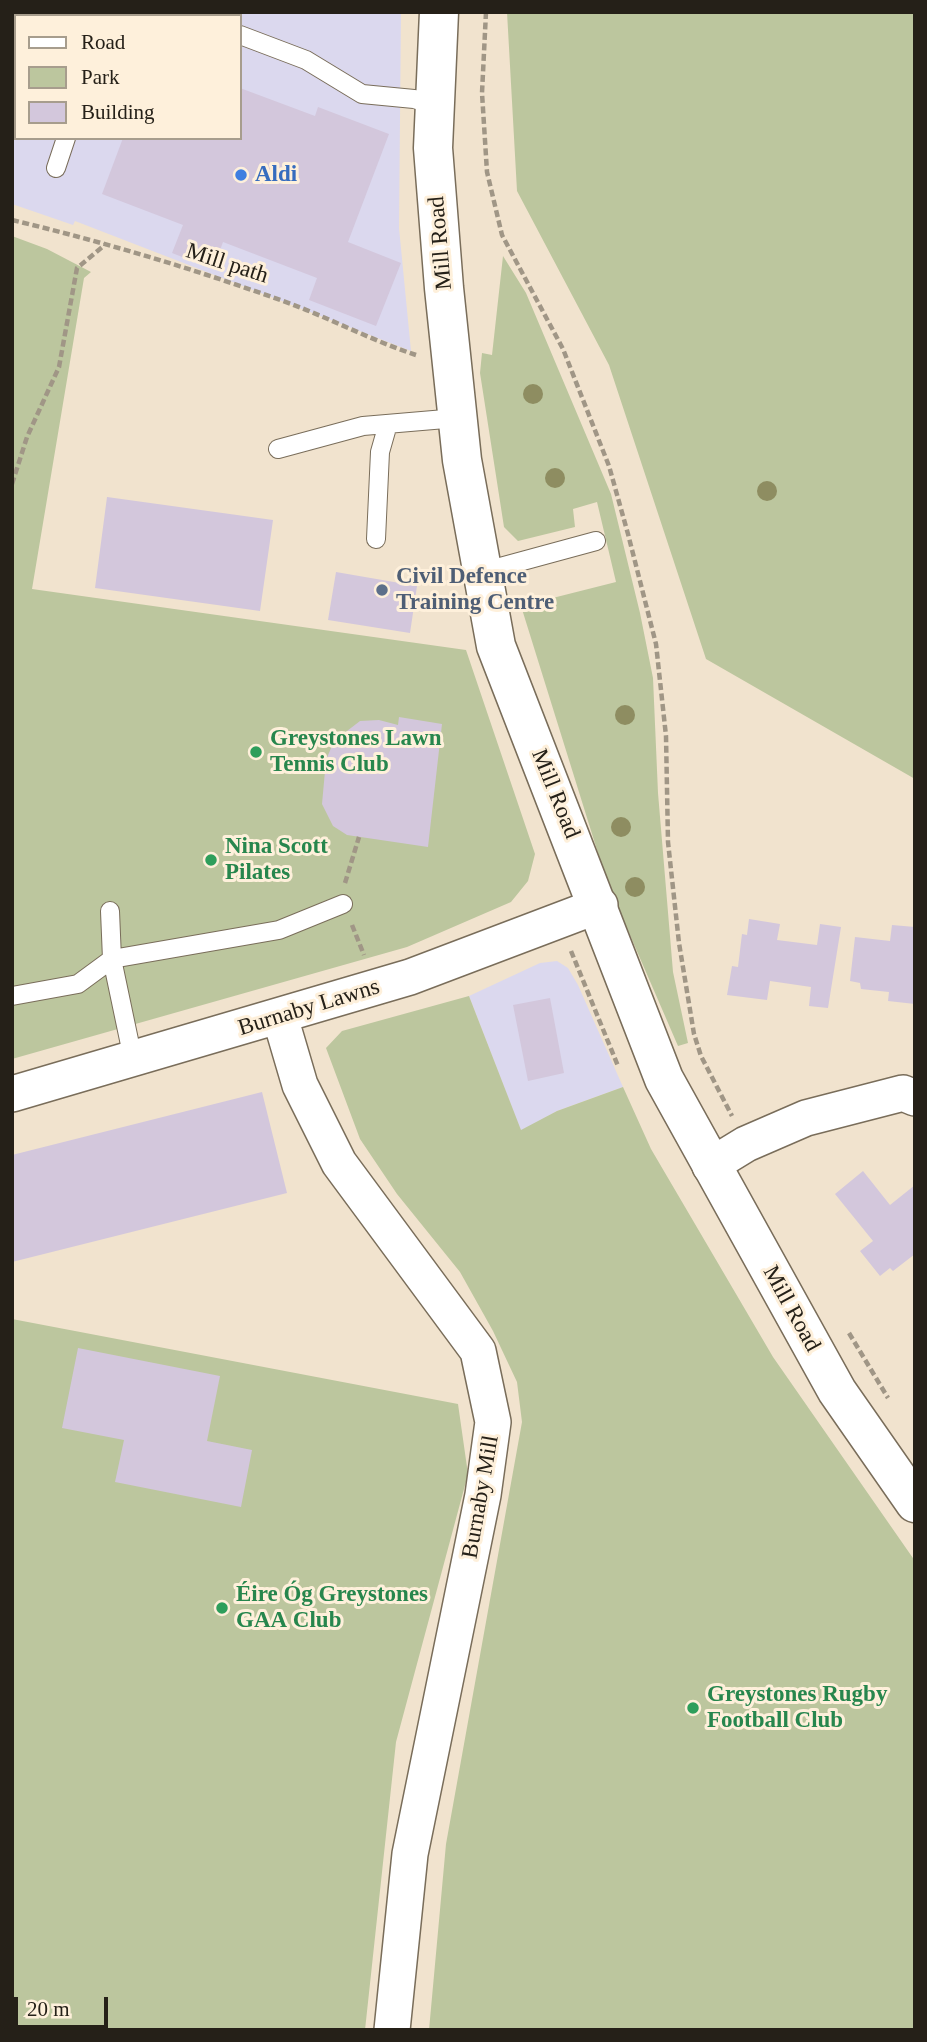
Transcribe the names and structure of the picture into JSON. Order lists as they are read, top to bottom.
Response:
{
  "streets": {
    "main road": ["Mill Road"],
    "street": ["Burnaby Lawns", "Burnaby Mill"],
    "path": ["Mill path"]
  },
  "crossings": [
    ["Mill Road", "Burnaby Lawns"],
    ["Burnaby Lawns", "Burnaby Mill"]
  ],
  "places": [
    "Aldi",
    "Civil Defence Training Centre",
    "Greystones Lawn Tennis Club",
    "Nina Scott Pilates",
    "Éire Óg Greystones GAA Club",
    "Greystones Rugby Football Club"
  ],
  "legend": ["Road", "Park", "Building"],
  "scale_bar": "20 m"
}
